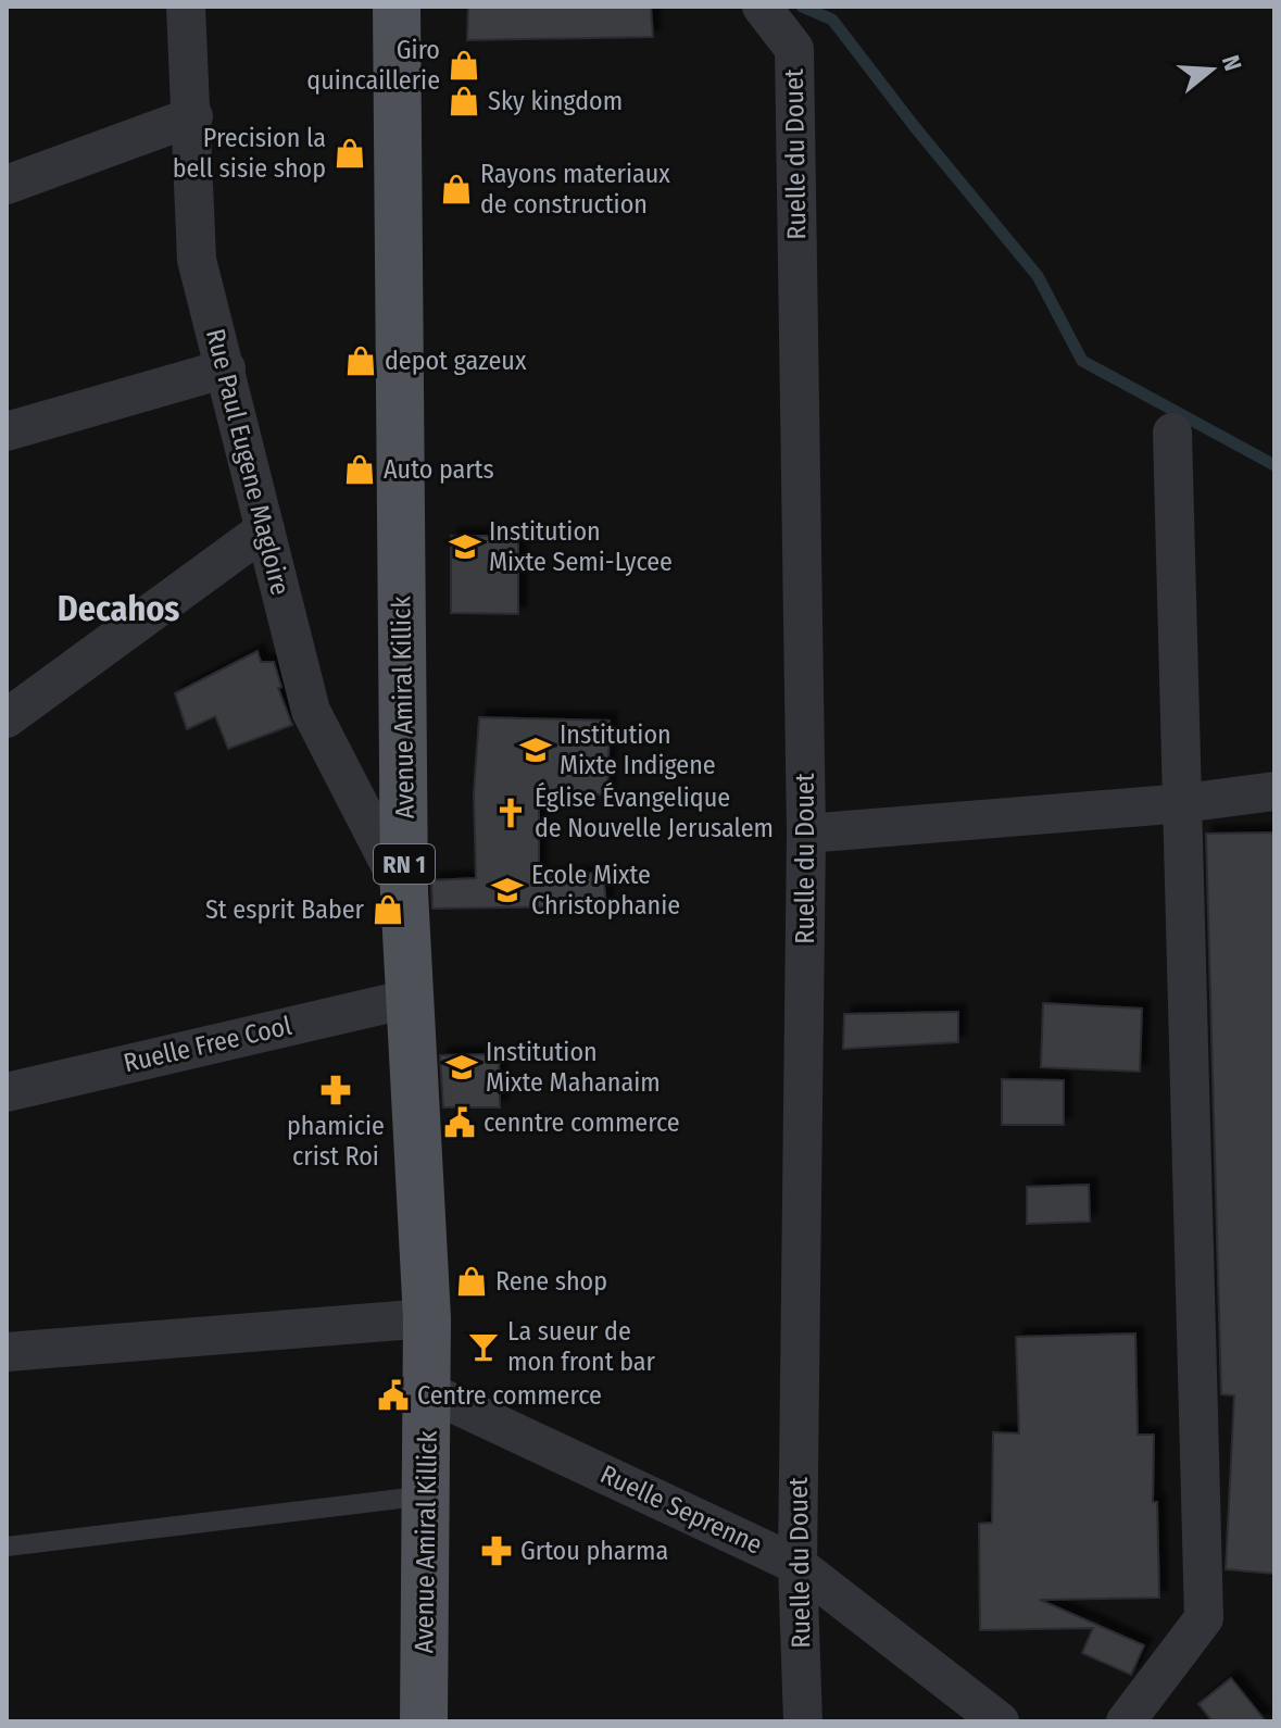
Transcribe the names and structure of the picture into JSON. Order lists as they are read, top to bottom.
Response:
{
  "streets": {
    "main road": ["Avenue Amiral Killick", "RN 1"],
    "street": [
      "Ruelle du Douet",
      "Rue Paul Eugene Magloire",
      "Ruelle Free Cool",
      "Ruelle Seprenne"
    ]
  },
  "crossings": [
    ["Ruelle du Douet", "Ruelle Seprenne"],
    ["Rue Paul Eugene Magloire", "Avenue Amiral Killick"],
    ["Avenue Amiral Killick", "Ruelle Free Cool"],
    ["Avenue Amiral Killick", "Ruelle Seprenne"]
  ],
  "districts": ["Decahos"],
  "places": {
    "shop": [
      "Giro quincaillerie",
      "Sky kingdom",
      "Precision la bell sisie shop",
      "Rayons materiaux de construction",
      "depot gazeux",
      "Auto parts",
      "St esprit Baber",
      "Rene shop"
    ],
    "school or university": [
      "Institution Mixte Semi-Lycee",
      "Institution Mixte Indigene",
      "Ecole Mixte Christophanie",
      "Institution Mixte Mahanaim"
    ],
    "church": ["Église Évangelique de Nouvelle Jerusalem"],
    "pharmacy": ["phamicie crist Roi", "Grtou pharma"],
    "public building": ["cenntre commerce", "Centre commerce"],
    "bar": ["La sueur de mon front bar"]
  },
  "north": "right"
}
